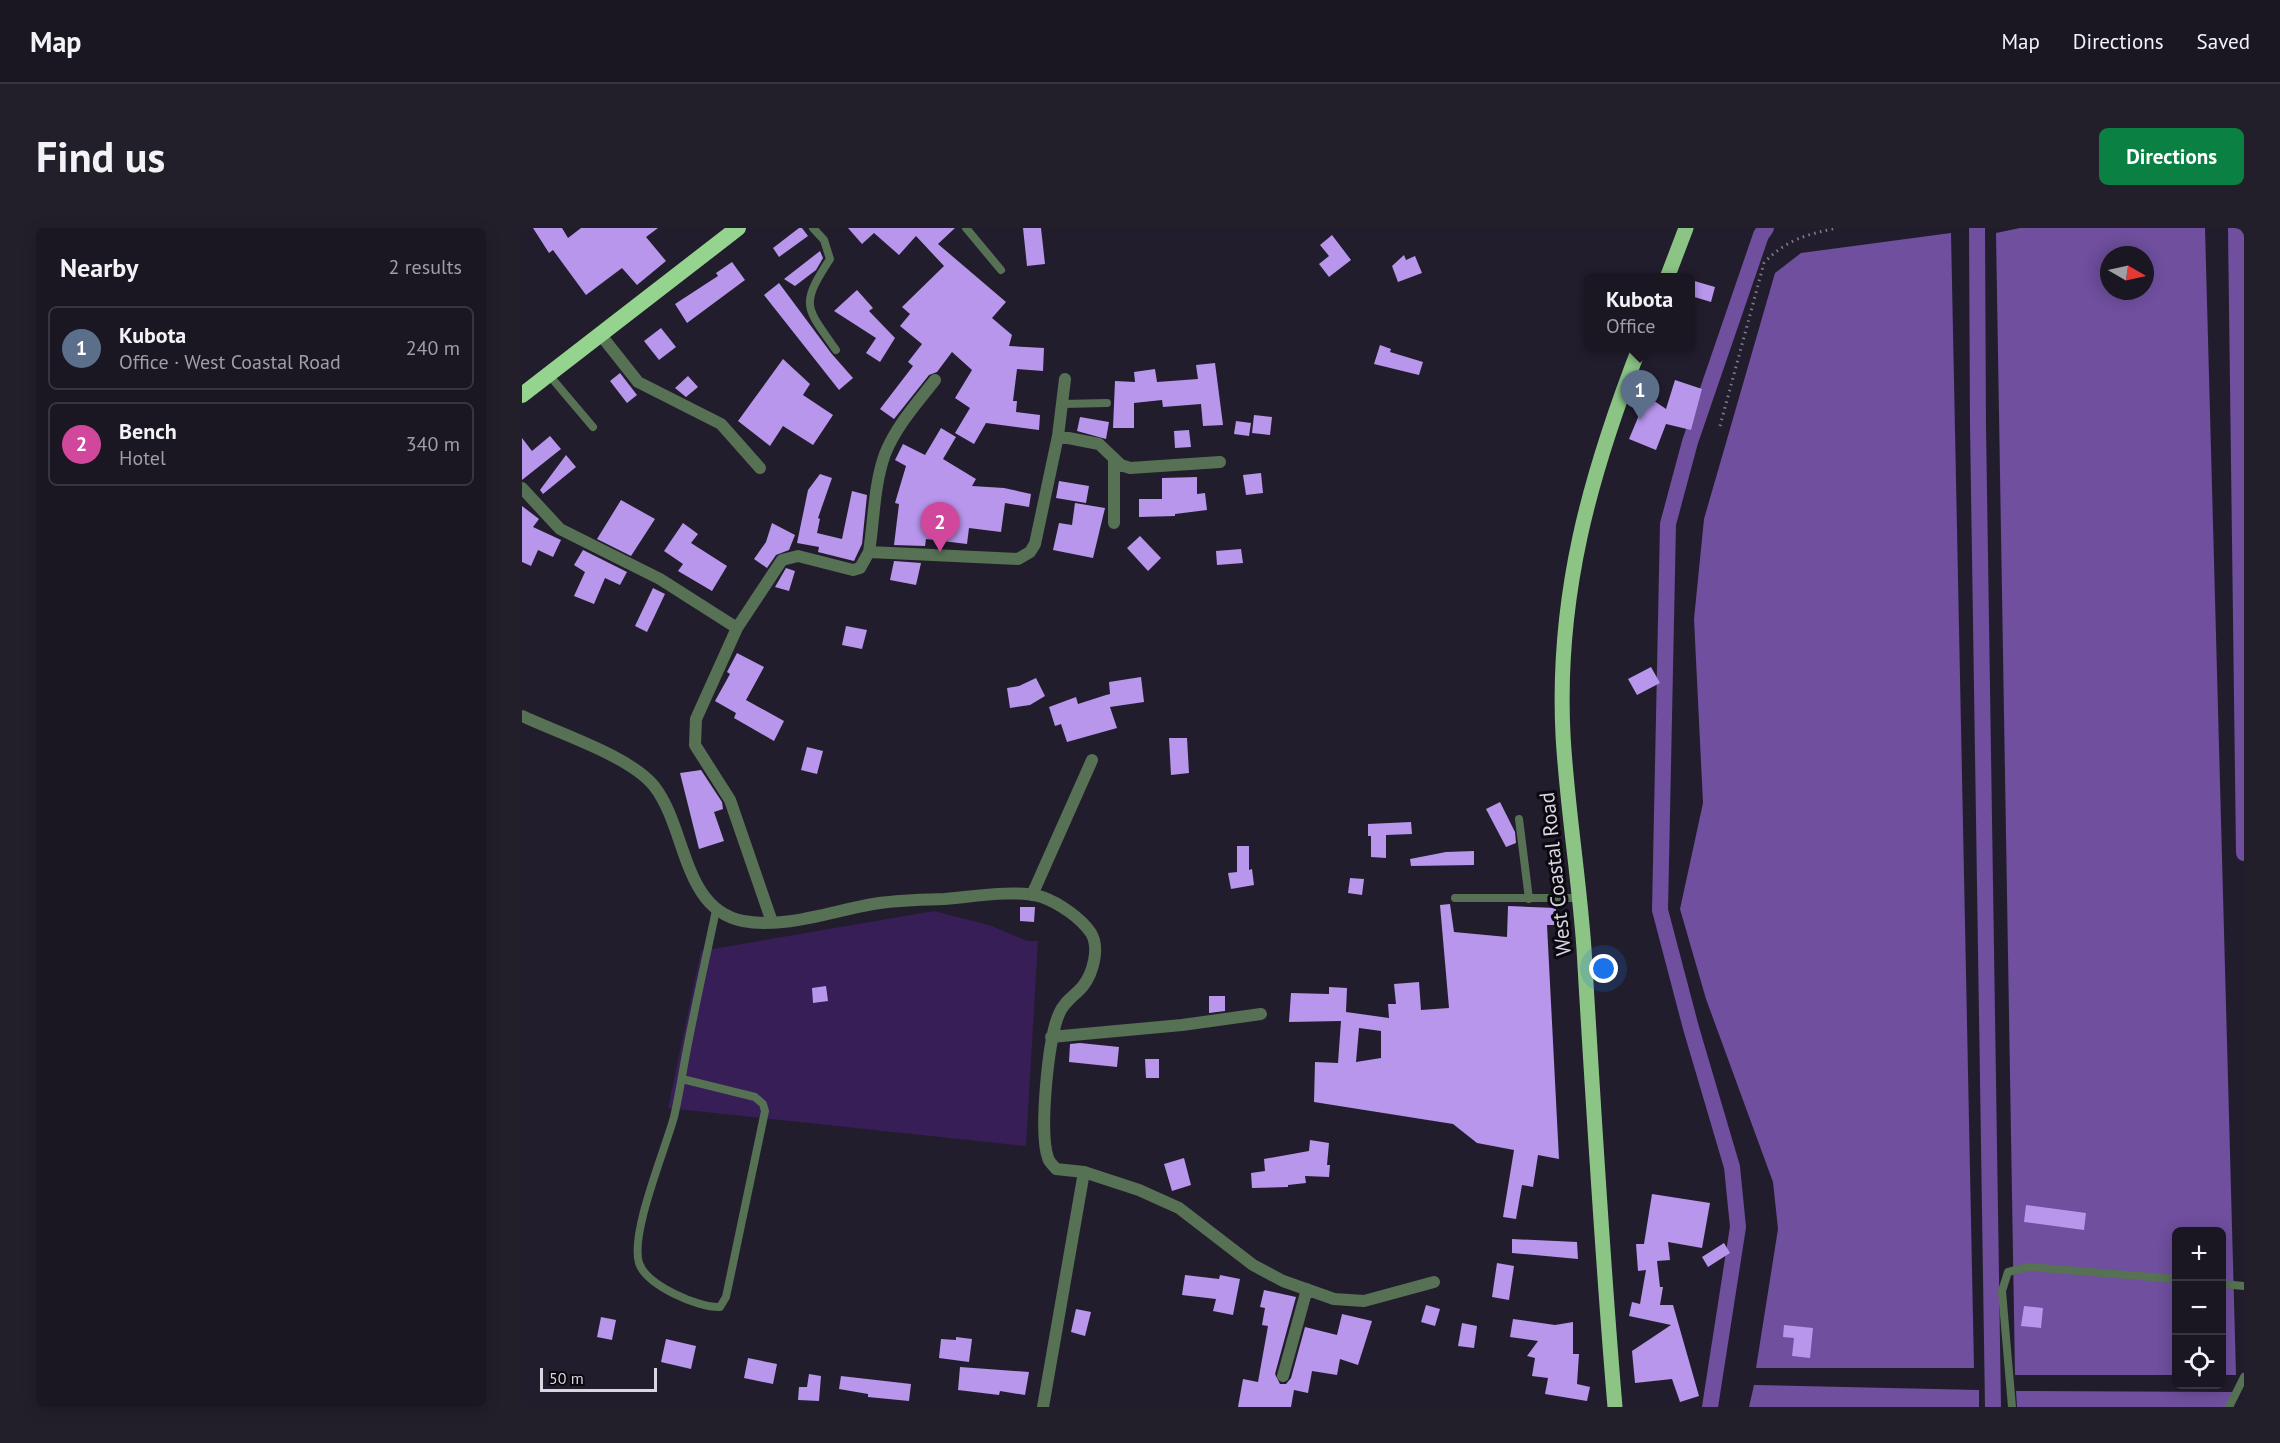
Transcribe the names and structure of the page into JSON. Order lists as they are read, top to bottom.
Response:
{
  "streets": {
    "main road": ["West Coastal Road"]
  },
  "scale_bar": "50 m",
  "north": "right",
  "page": {
    "header": "Map",
    "nav": ["Map", "Directions", "Saved"],
    "buttons": "Directions",
    "title": "Find us",
    "heading": ["Nearby", "2 results"],
    "popup": ["Kubota", "Office"],
    "list": [
      {
        "mark": "1",
        "name": "Kubota",
        "note": "Office · West Coastal Road",
        "value": "240 m"
      },
      {
        "mark": "2",
        "name": "Bench",
        "note": "Hotel",
        "value": "340 m"
      }
    ],
    "pins": ["1", "2"],
    "map_buttons": ["+", "−"],
    "scale": "50 m"
  }
}
